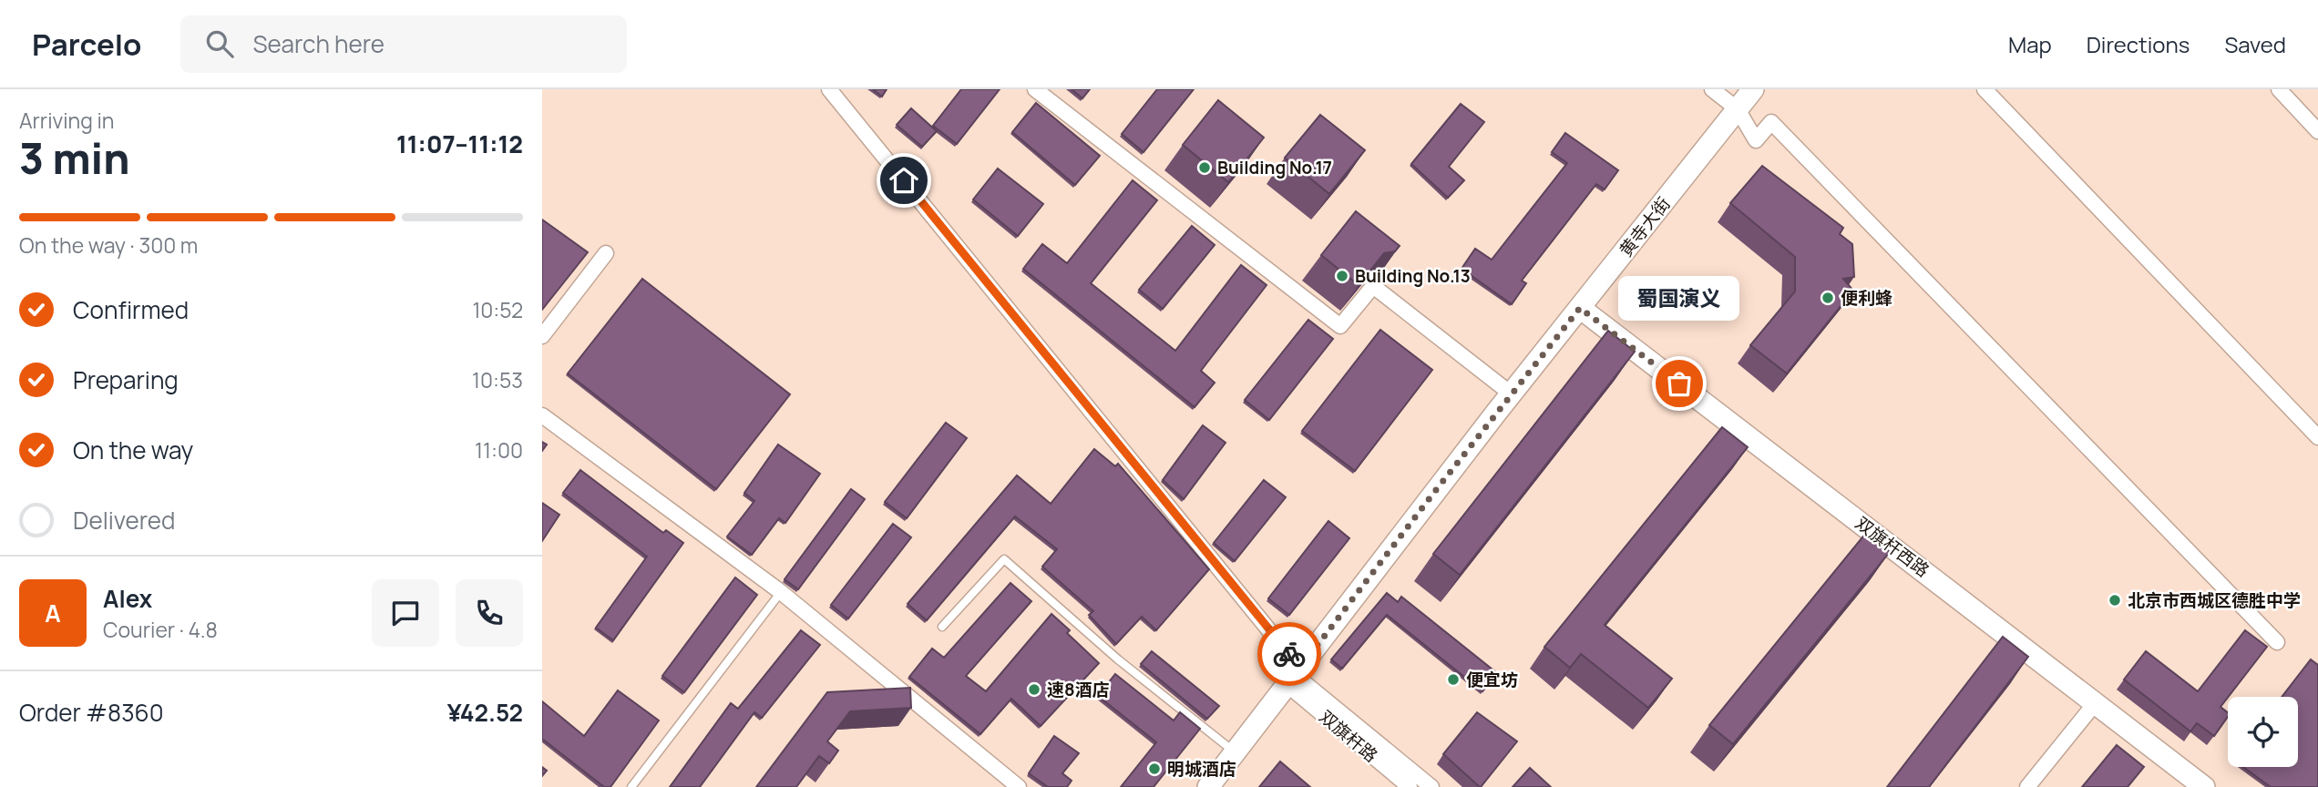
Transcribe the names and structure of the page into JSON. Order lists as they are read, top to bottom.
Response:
{
  "streets": {
    "street": ["黄寺大街", "双旗杆西路", "双旗杆路"]
  },
  "crossings": [
    ["黄寺大街", "双旗杆西路"],
    ["黄寺大街", "双旗杆路"]
  ],
  "places": [
    "Building No.17",
    "Building No.13",
    "便利蜂",
    "蜀国演义",
    "北京市西城区德胜中学",
    "便宜坊",
    "速8酒店",
    "明城酒店"
  ],
  "page": {
    "header": "Parcelo",
    "search": "Search here",
    "nav": ["Map", "Directions", "Saved"],
    "heading": ["3 min", "Arriving in", "11:07–11:12"],
    "panel": [
      "Alex",
      "Courier · 4.8",
      "Order #8360",
      "¥42.52"
    ],
    "bar": "On the way · 300 m",
    "list": [
      ["Confirmed", "10:52"],
      ["Preparing", "10:53"],
      ["On the way", "11:00"],
      "Delivered"
    ],
    "bubble": "蜀国演义",
    "round": "A"
  }
}
